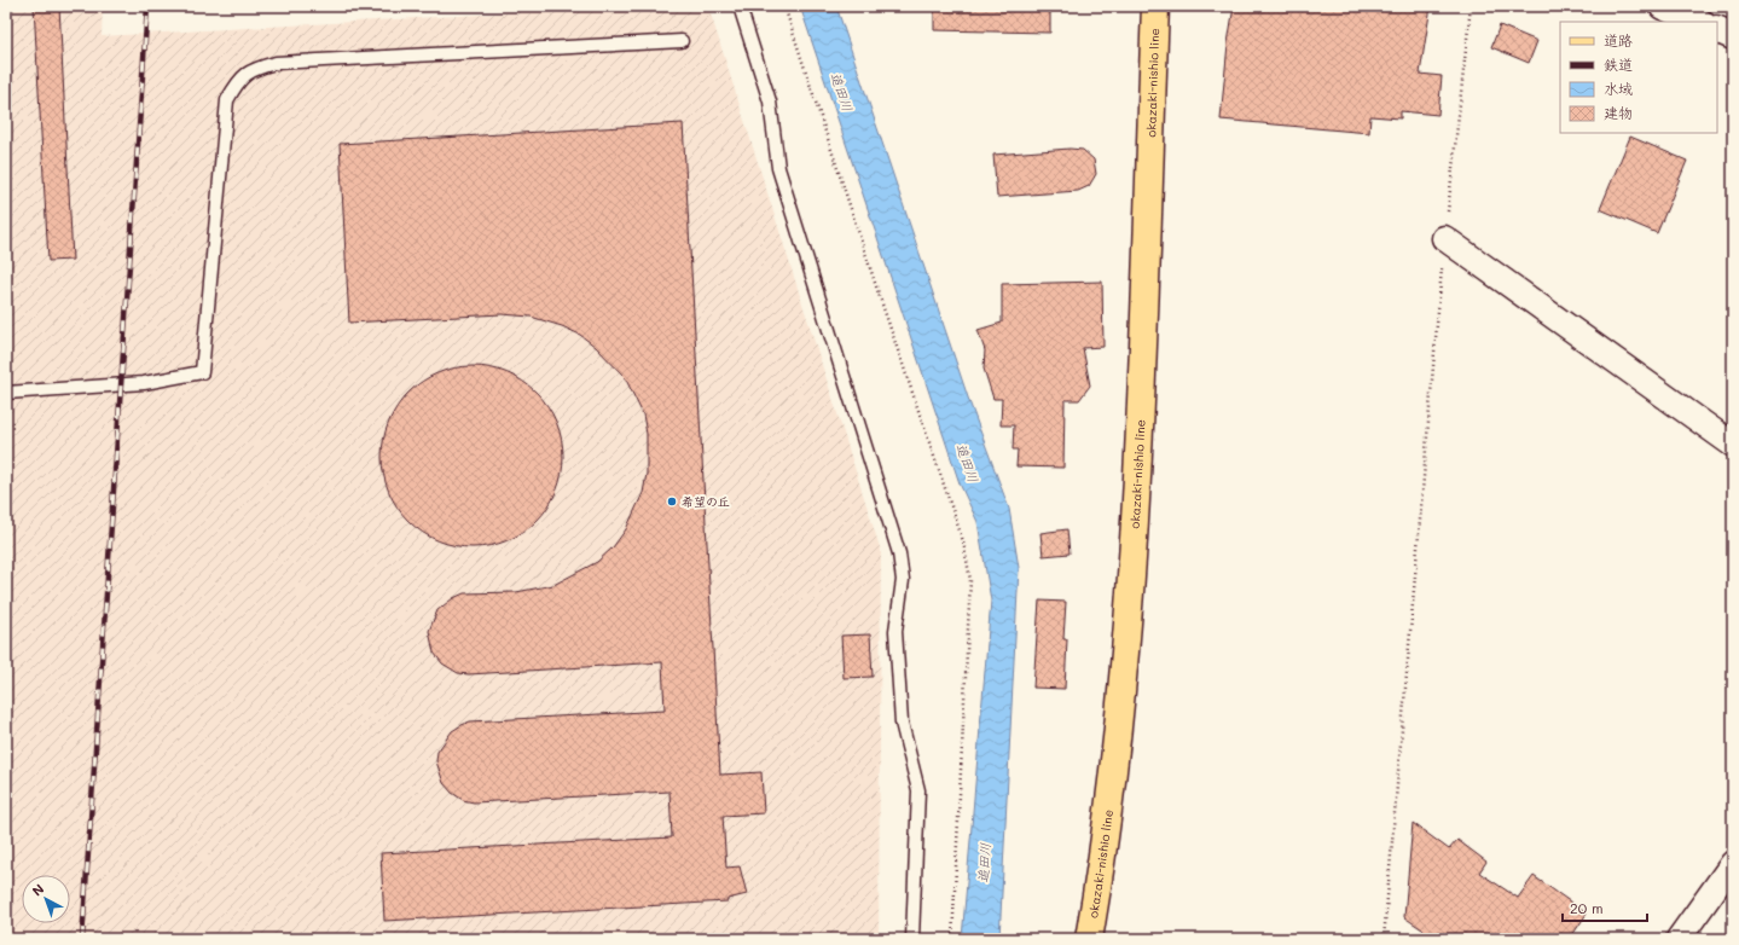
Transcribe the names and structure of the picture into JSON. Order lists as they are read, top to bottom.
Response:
{
  "streets": {
    "main road": ["okazaki-nishio line"]
  },
  "water": ["追田川"],
  "places": ["希望の丘"],
  "legend": [
    "道路",
    "鉄道",
    "水域",
    "建物"
  ],
  "scale_bar": "20 m",
  "north": "top left"
}
